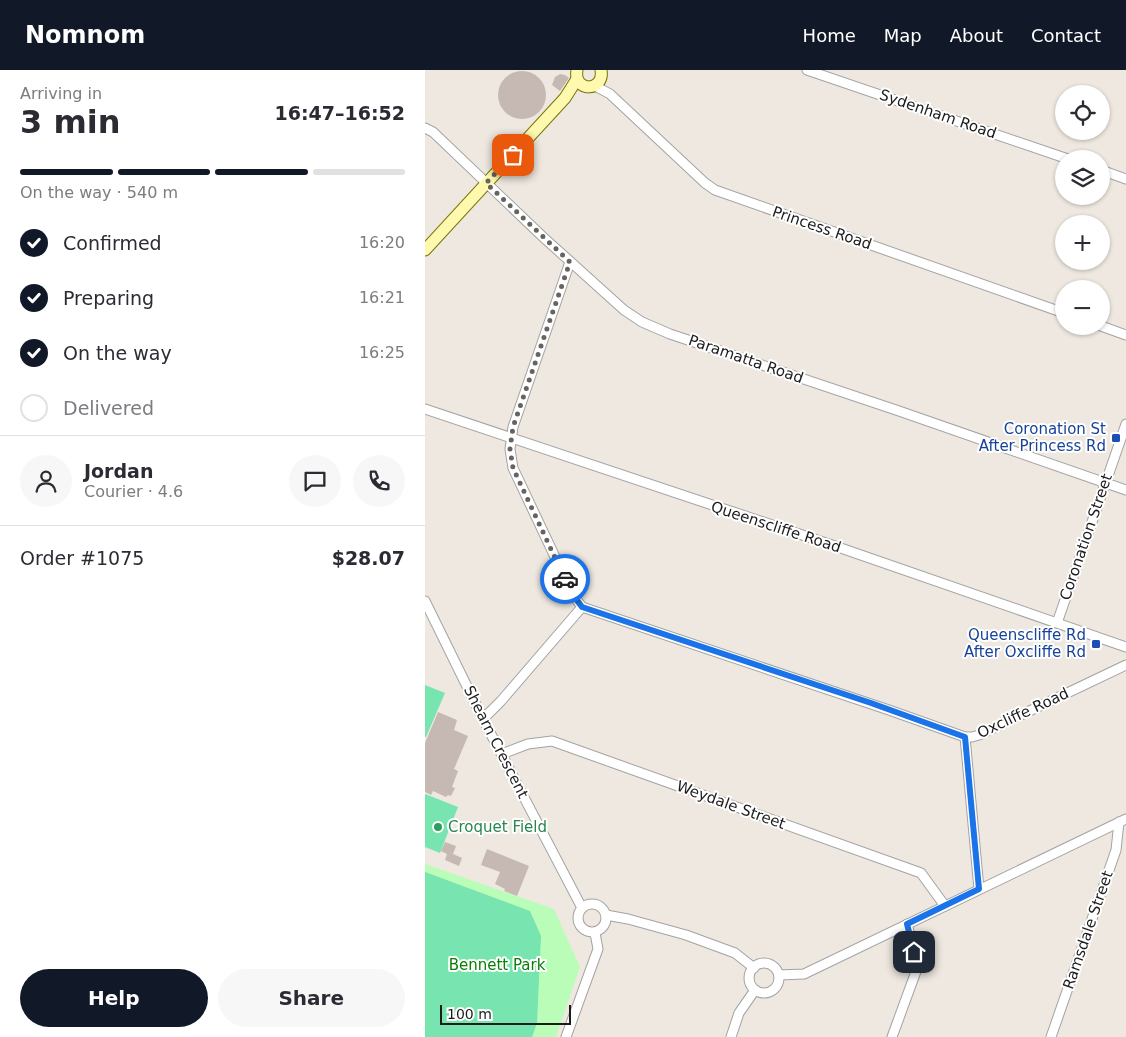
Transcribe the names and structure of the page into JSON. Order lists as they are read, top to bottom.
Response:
{
  "streets": {
    "street": [
      "Sydenham Road",
      "Princess Road",
      "Paramatta Road",
      "Queenscliffe Road",
      "Coronation Street",
      "Oxcliffe Road",
      "Shearn Crescent",
      "Weydale Street",
      "Ramsdale Street"
    ]
  },
  "crossings": [
    ["Paramatta Road", "Coronation Street"],
    ["Queenscliffe Road", "Coronation Street"],
    ["Shearn Crescent", "Weydale Street"]
  ],
  "parks": ["Bennett Park"],
  "places": {
    "transit": ["Coronation St After Princess Rd", "Queenscliffe Rd After Oxcliffe Rd"],
    "other": ["Croquet Field"]
  },
  "scale_bar": "100 m",
  "page": {
    "header": "Nomnom",
    "nav": [
      "Home",
      "Map",
      "About",
      "Contact"
    ],
    "heading": ["3 min", "Arriving in", "16:47–16:52"],
    "panel": [
      "Jordan",
      "Courier · 4.6",
      "Order #1075",
      "$28.07"
    ],
    "map_buttons": ["+", "−"],
    "bar": "On the way · 540 m",
    "list": [
      ["Confirmed", "16:20"],
      ["Preparing", "16:21"],
      ["On the way", "16:25"],
      "Delivered"
    ],
    "buttons": ["Help", "Share"],
    "scale": "100 m"
  }
}
